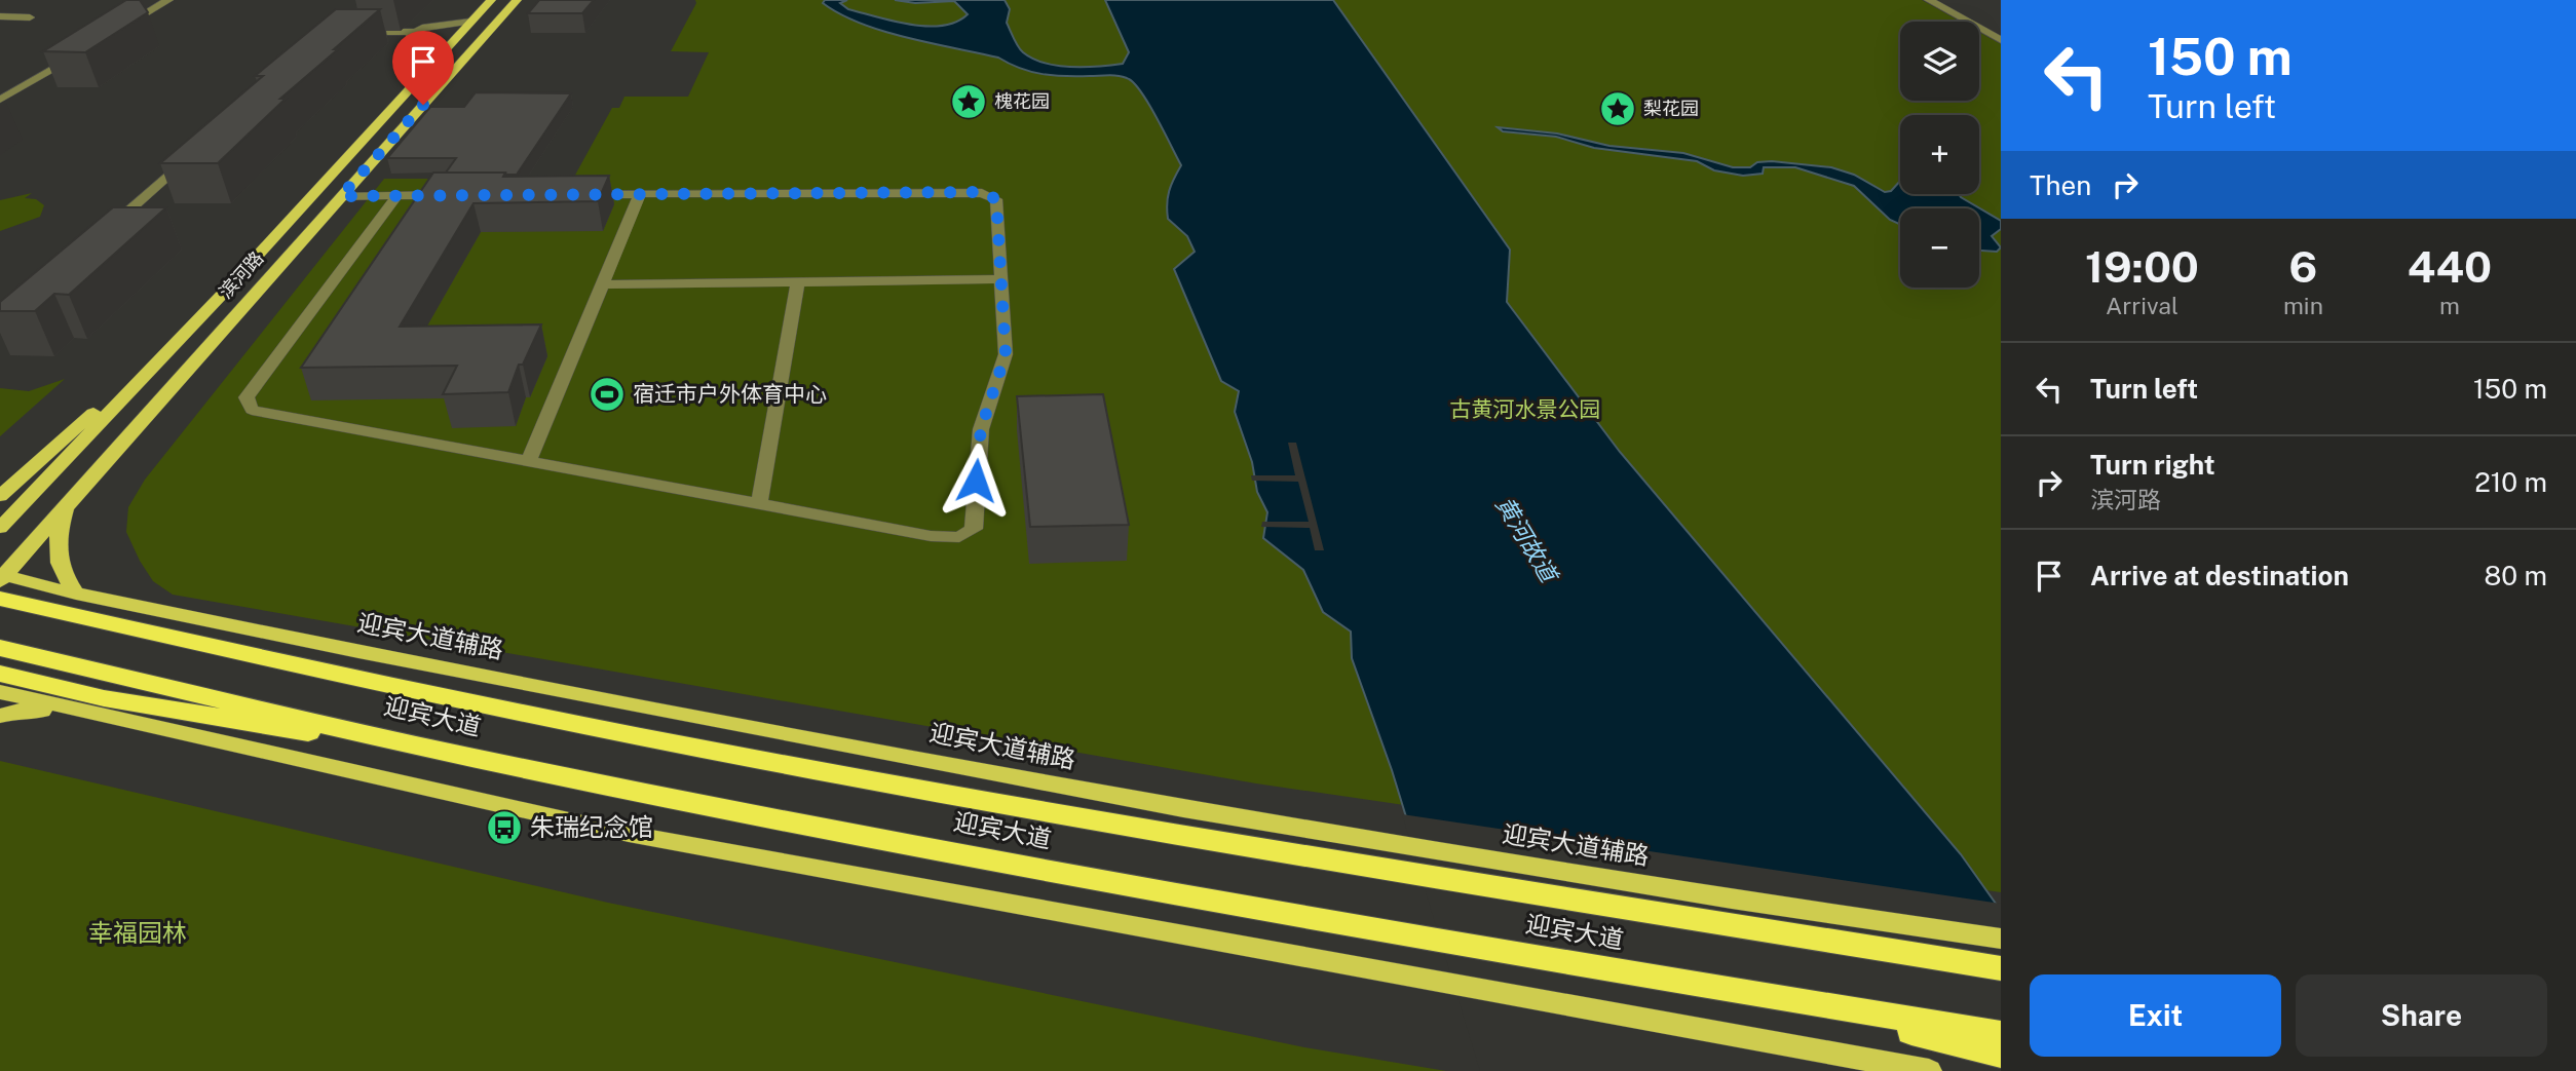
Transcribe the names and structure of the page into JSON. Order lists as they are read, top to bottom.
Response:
{
  "streets": {
    "highway": ["迎宾大道"],
    "main road": ["滨河路", "迎宾大道辅路"]
  },
  "crossings": [
    ["滨河路", "迎宾大道辅路"]
  ],
  "water": ["黄河故道"],
  "parks": ["古黄河水景公园", "幸福园林"],
  "places": {
    "place": ["槐花园", "梨花园"],
    "sports": ["宿迁市户外体育中心"],
    "bus stop": ["朱瑞纪念馆"]
  },
  "page": {
    "turn": ["150 m", "Turn left"],
    "map_buttons": ["+", "−"],
    "then": "Then",
    "eta": [
      "19:00",
      "Arrival",
      "6",
      "min",
      "440",
      "m"
    ],
    "list": [
      {
        "name": "Turn left",
        "value": "150 m"
      },
      {
        "name": "Turn right",
        "note": "滨河路",
        "value": "210 m"
      },
      {
        "name": "Arrive at destination",
        "value": "80 m"
      }
    ],
    "buttons": ["Exit", "Share"]
  }
}
